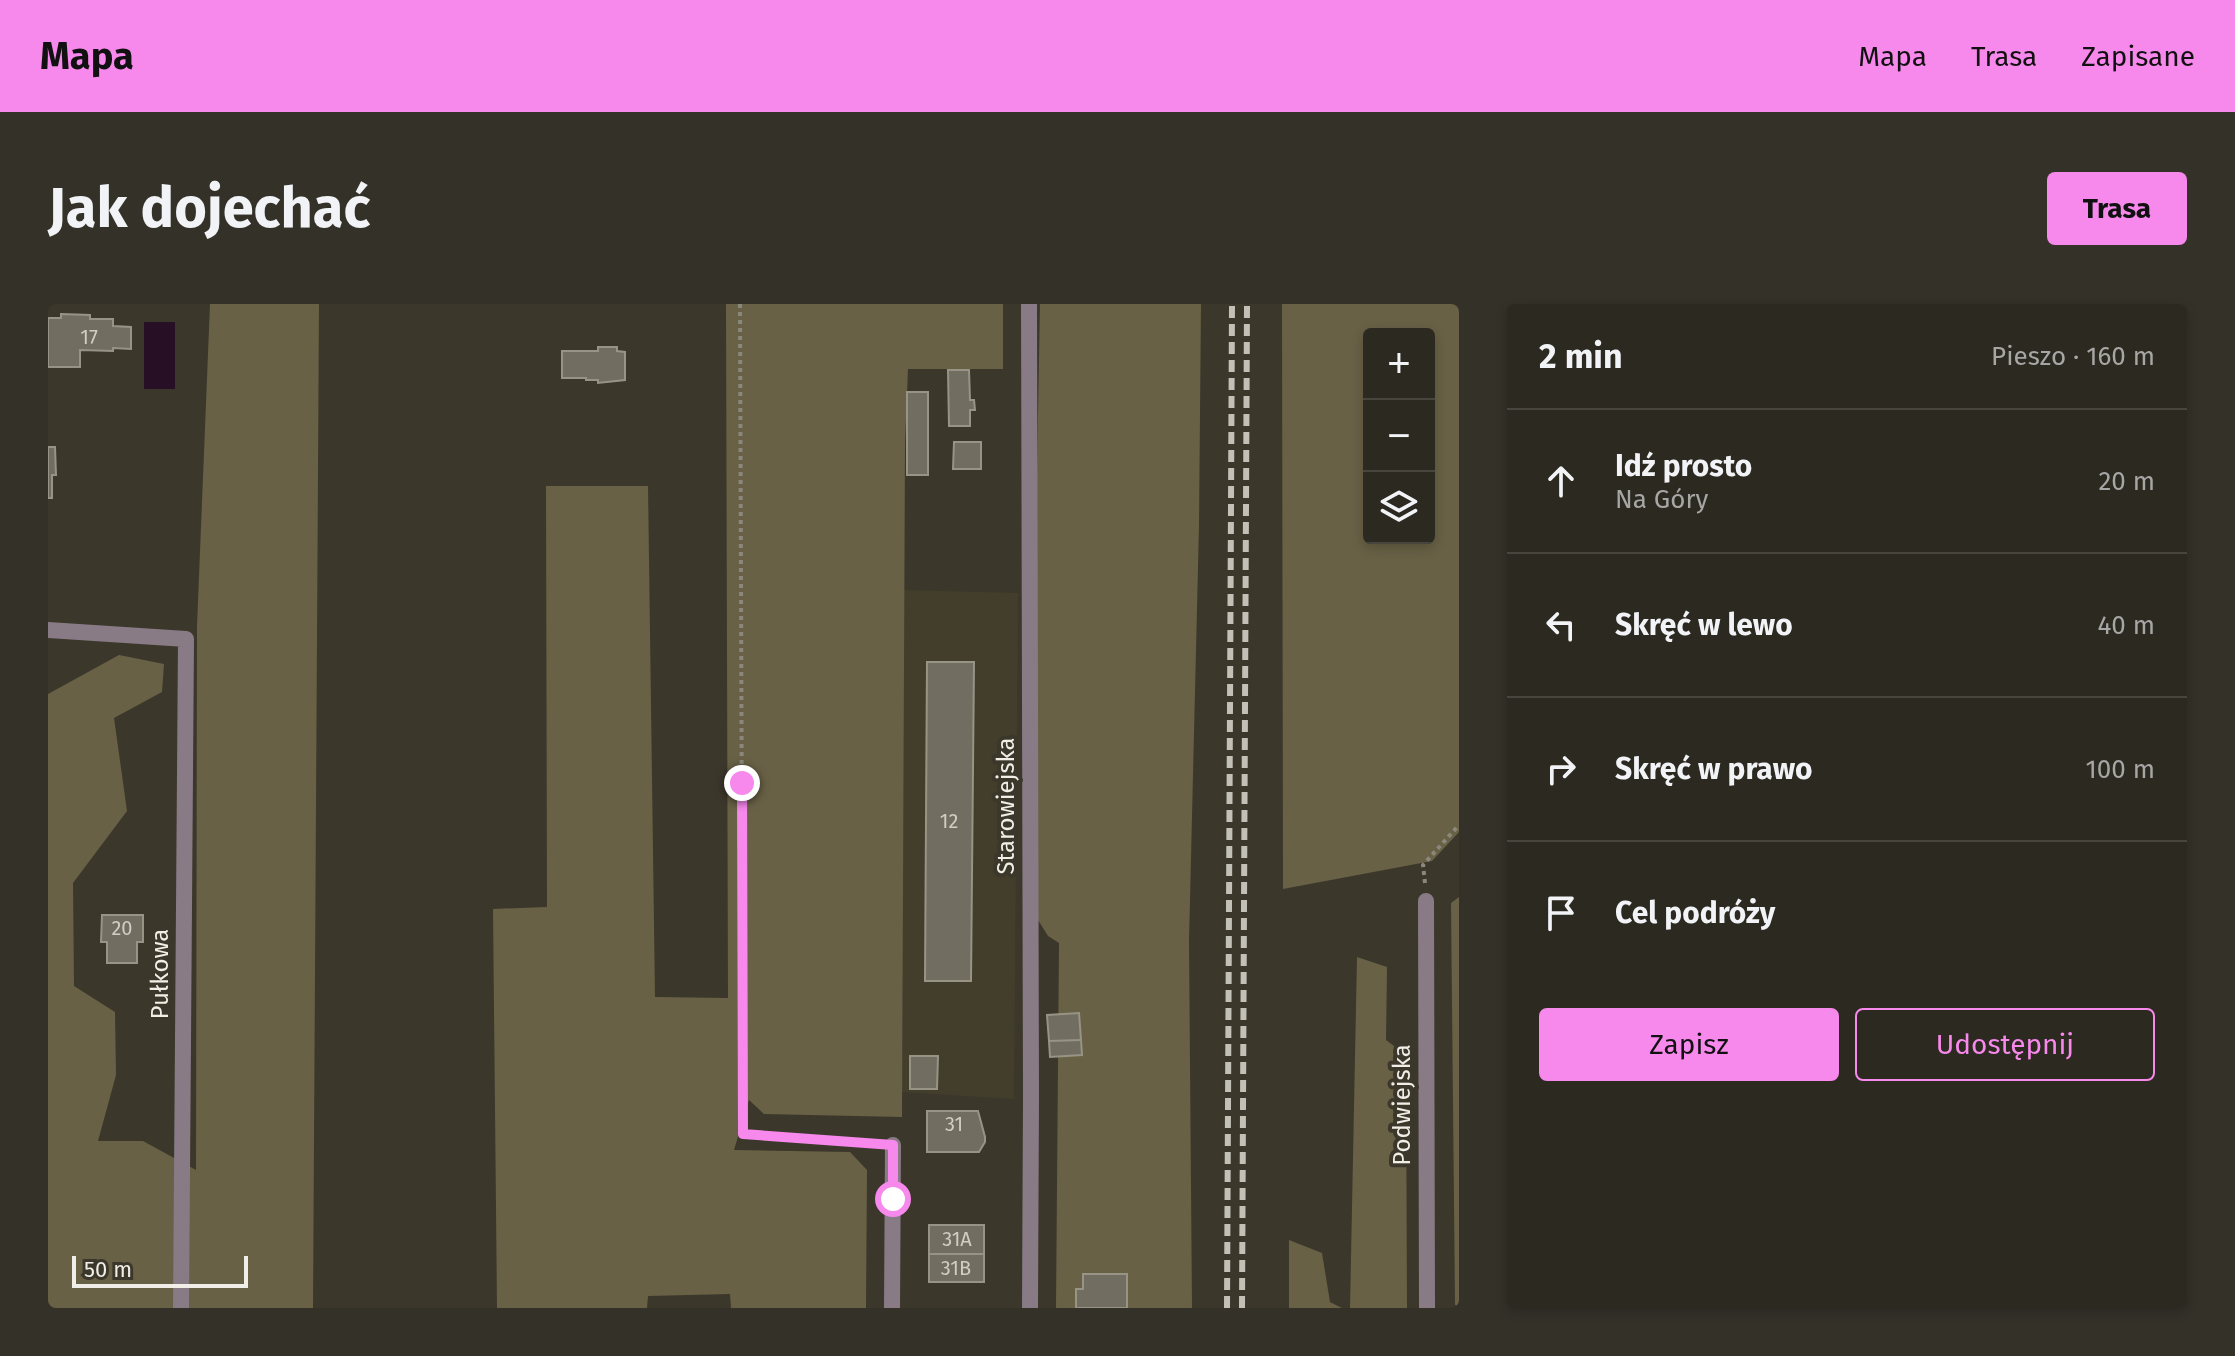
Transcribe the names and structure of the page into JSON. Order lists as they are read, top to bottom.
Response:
{
  "streets": {
    "street": ["Starowiejska", "Pułkowa", "Podwiejska"]
  },
  "house_numbers": [
    "17",
    "12",
    "20",
    "31",
    "31A",
    "31B"
  ],
  "scale_bar": "50 m",
  "page": {
    "header": "Mapa",
    "nav": ["Mapa", "Trasa", "Zapisane"],
    "buttons": [
      "Trasa",
      ["Zapisz", "Udostępnij"]
    ],
    "title": "Jak dojechać",
    "heading": ["2 min", "Pieszo · 160 m"],
    "map_buttons": ["+", "−"],
    "list": [
      ["Idź prosto", "Na Góry", "20 m"],
      ["Skręć w lewo", "40 m"],
      ["Skręć w prawo", "100 m"],
      "Cel podróży"
    ],
    "scale": "50 m"
  }
}
